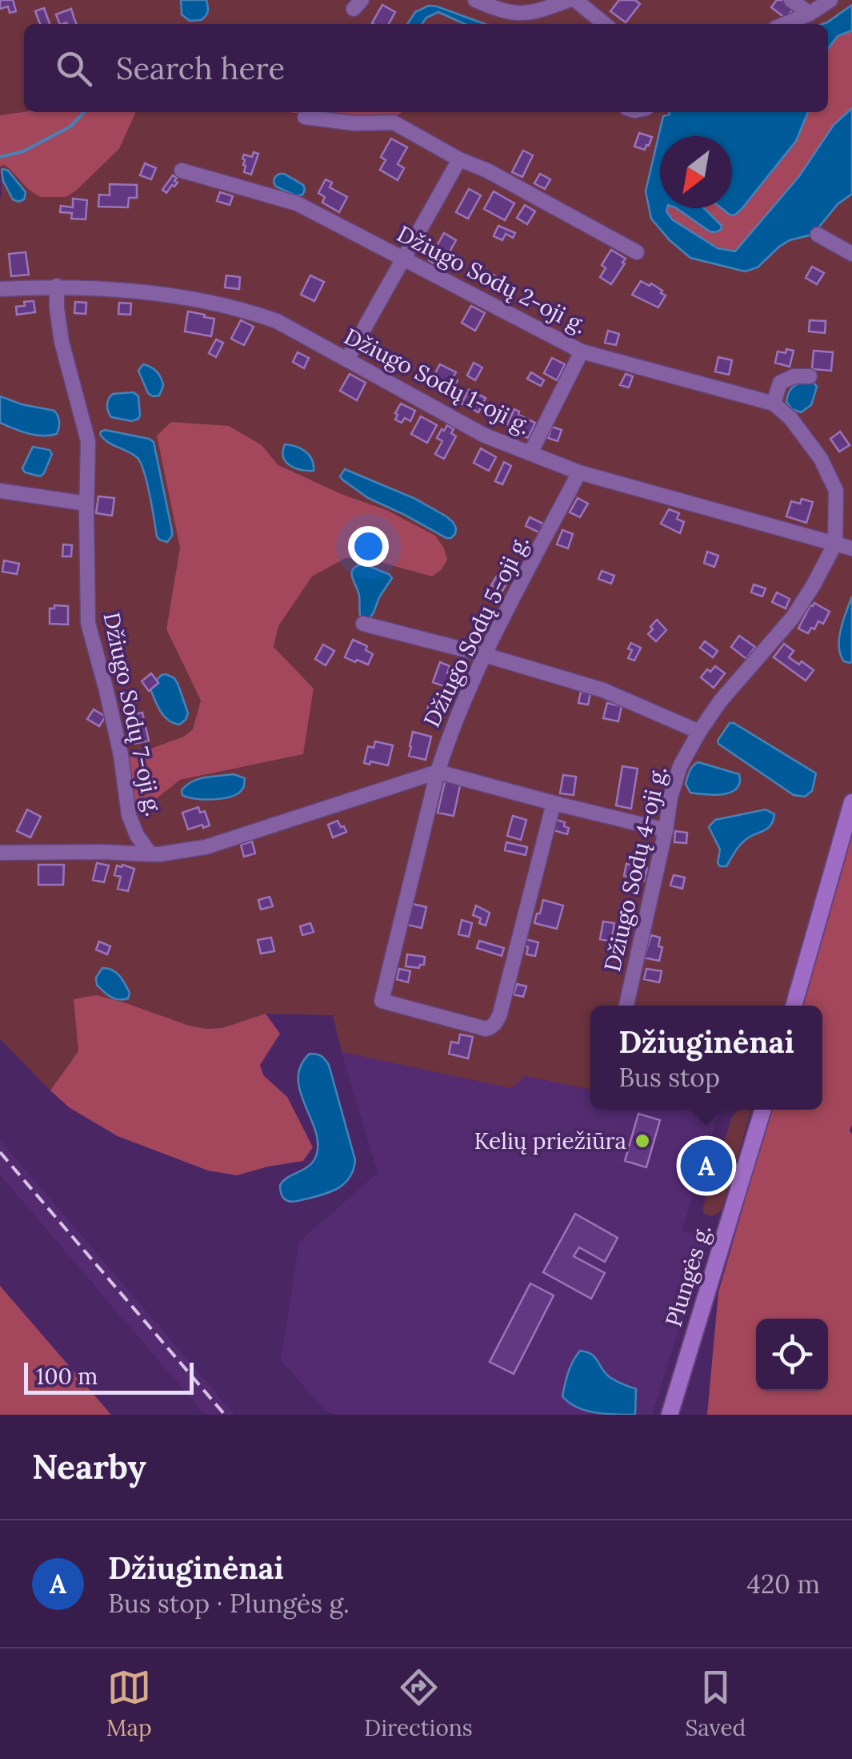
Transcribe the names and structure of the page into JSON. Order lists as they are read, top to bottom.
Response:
{
  "streets": {
    "main road": ["Plungės g."],
    "street": [
      "Džiugo Sodų 2-oji g.",
      "Džiugo Sodų 1-oji g.",
      "Džiugo Sodų 5-oji g.",
      "Džiugo Sodų 7-oji g.",
      "Džiugo Sodų 4-oji g."
    ]
  },
  "crossings": [
    ["Džiugo Sodų 1-oji g.", "Džiugo Sodų 5-oji g."],
    ["Džiugo Sodų 1-oji g.", "Džiugo Sodų 7-oji g."],
    ["Džiugo Sodų 1-oji g.", "Džiugo Sodų 4-oji g."]
  ],
  "places": ["Kelių priežiūra"],
  "scale_bar": "100 m",
  "north": "bottom left",
  "page": {
    "search": "Search here",
    "popup": ["Džiuginėnai", "Bus stop"],
    "pins": "A",
    "scale": "100 m",
    "heading": "Nearby",
    "list": [
      {
        "mark": "A",
        "name": "Džiuginėnai",
        "note": "Bus stop · Plungės g.",
        "value": "420 m"
      }
    ],
    "nav": ["Map", "Directions", "Saved"]
  }
}
